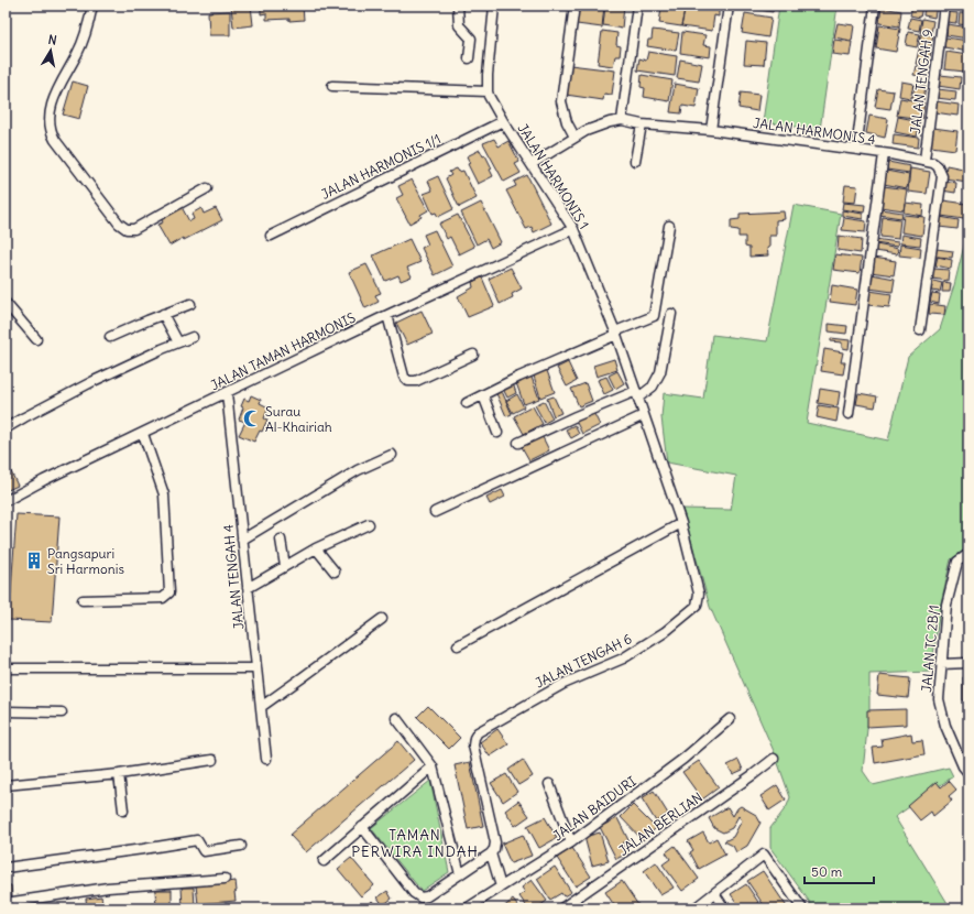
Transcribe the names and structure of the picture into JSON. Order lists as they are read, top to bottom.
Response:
{
  "streets": {
    "street": [
      "JALAN TENGAH 9",
      "JALAN HARMONIS 4",
      "JALAN HARMONIS 1/1",
      "JALAN HARMONIS 1",
      "JALAN TAMAN HARMONIS",
      "JALAN TENGAH 4",
      "JALAN TC 2B/1",
      "JALAN TENGAH 6",
      "JALAN BAIDURI",
      "JALAN BERLIAN"
    ]
  },
  "crossings": [
    ["JALAN TENGAH 9", "JALAN HARMONIS 4"],
    ["JALAN HARMONIS 4", "JALAN HARMONIS 1"],
    ["JALAN HARMONIS 1/1", "JALAN HARMONIS 1"],
    ["JALAN HARMONIS 1", "JALAN TAMAN HARMONIS"],
    ["JALAN HARMONIS 1", "JALAN TENGAH 6"],
    ["JALAN TAMAN HARMONIS", "JALAN TENGAH 4"]
  ],
  "districts": ["TAMAN PERWIRA INDAH"],
  "places": {
    "mosque": ["Surau Al-Khairiah"],
    "building": ["Pangsapuri Sri Harmonis"]
  },
  "scale_bar": "50 m",
  "north": "top"
}
